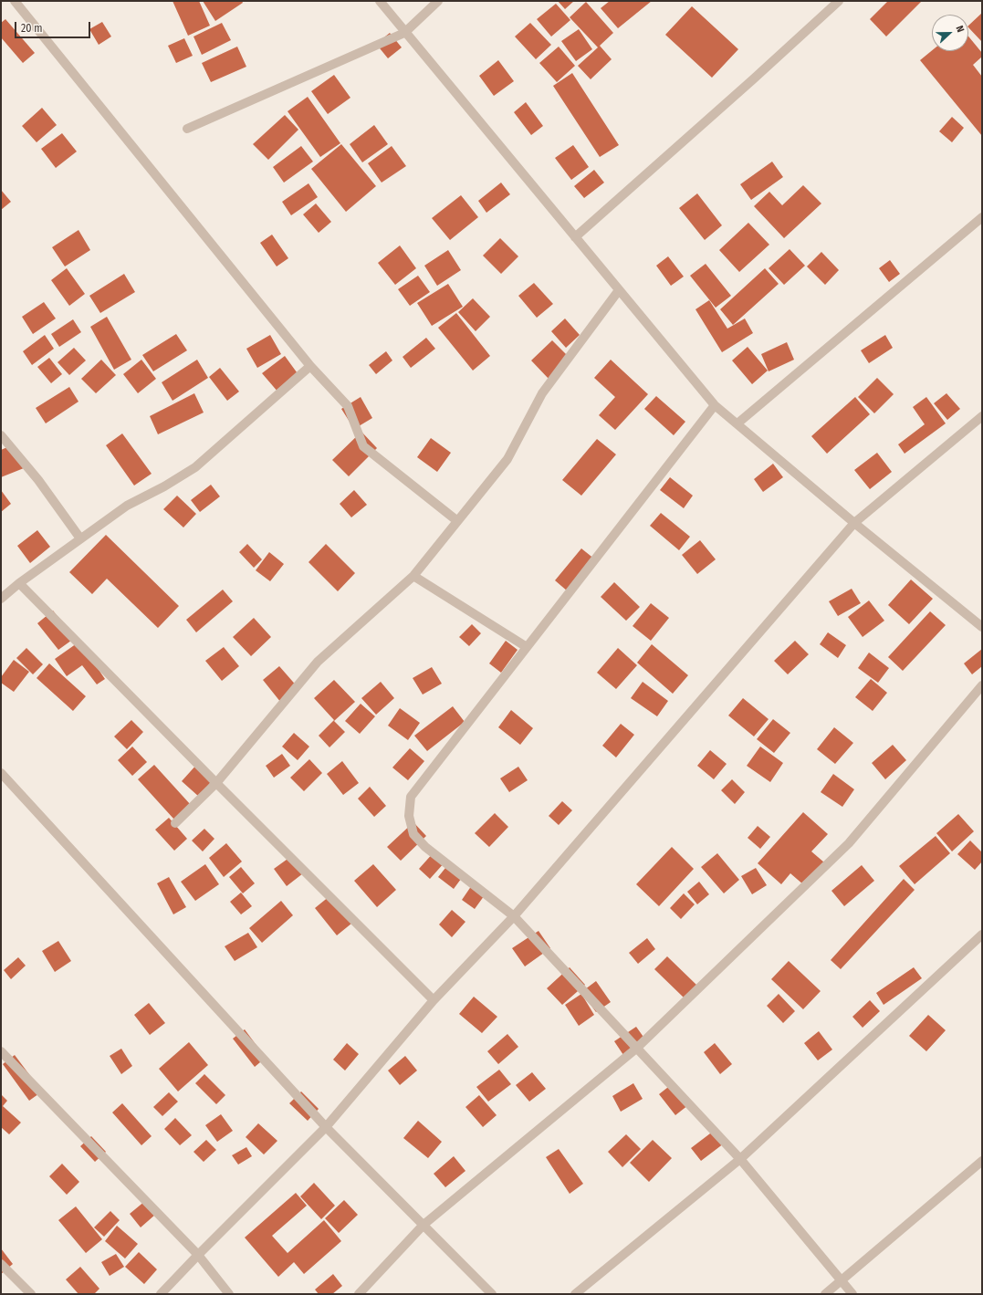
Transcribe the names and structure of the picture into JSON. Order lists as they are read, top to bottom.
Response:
{
  "scale_bar": "20 m",
  "north": "right"
}
